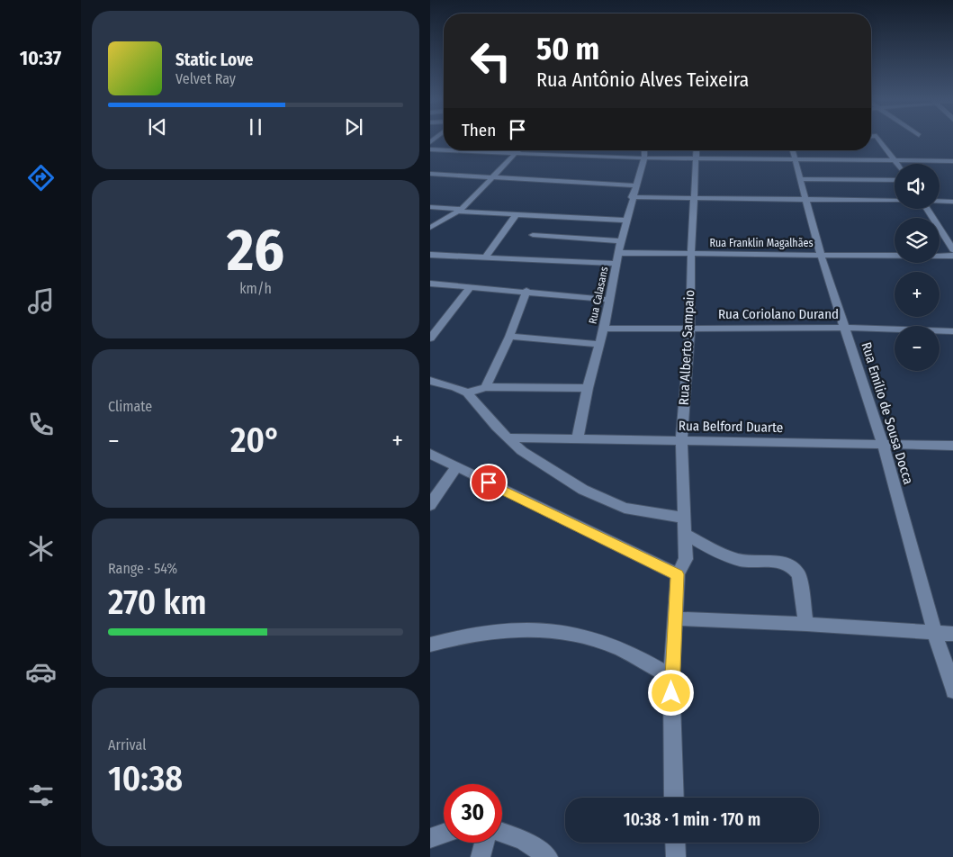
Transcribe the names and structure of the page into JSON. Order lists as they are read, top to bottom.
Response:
{
  "streets": {
    "street": [
      "Rua Franklin Magalhães",
      "Rua Calasans",
      "Rua Coriolano Durand",
      "Rua Alberto Sampaio",
      "Rua Emílio de Sousa Docca",
      "Rua Belford Duarte"
    ]
  },
  "crossings": [
    ["Rua Franklin Magalhães", "Rua Calasans"],
    ["Rua Franklin Magalhães", "Rua Alberto Sampaio"],
    ["Rua Franklin Magalhães", "Rua Emílio de Sousa Docca"],
    ["Rua Calasans", "Rua Coriolano Durand"],
    ["Rua Calasans", "Rua Belford Duarte"],
    ["Rua Coriolano Durand", "Rua Alberto Sampaio"],
    ["Rua Coriolano Durand", "Rua Emílio de Sousa Docca"],
    ["Rua Alberto Sampaio", "Rua Belford Duarte"],
    ["Rua Emílio de Sousa Docca", "Rua Belford Duarte"]
  ],
  "page": {
    "tabs": "10:37",
    "turn": ["50 m", "Rua Antônio Alves Teixeira"],
    "song": ["Static Love", "Velvet Ray"],
    "then": "Then",
    "map_buttons": ["+", "−"],
    "tile": [
      ["26", "km/h"],
      "Climate",
      ["Range · 54%", "270 km"],
      ["Arrival", "10:38"]
    ],
    "heat": ["−", "20°", "+"],
    "limit": "30",
    "trip": "10:38 · 1 min · 170 m"
  }
}
